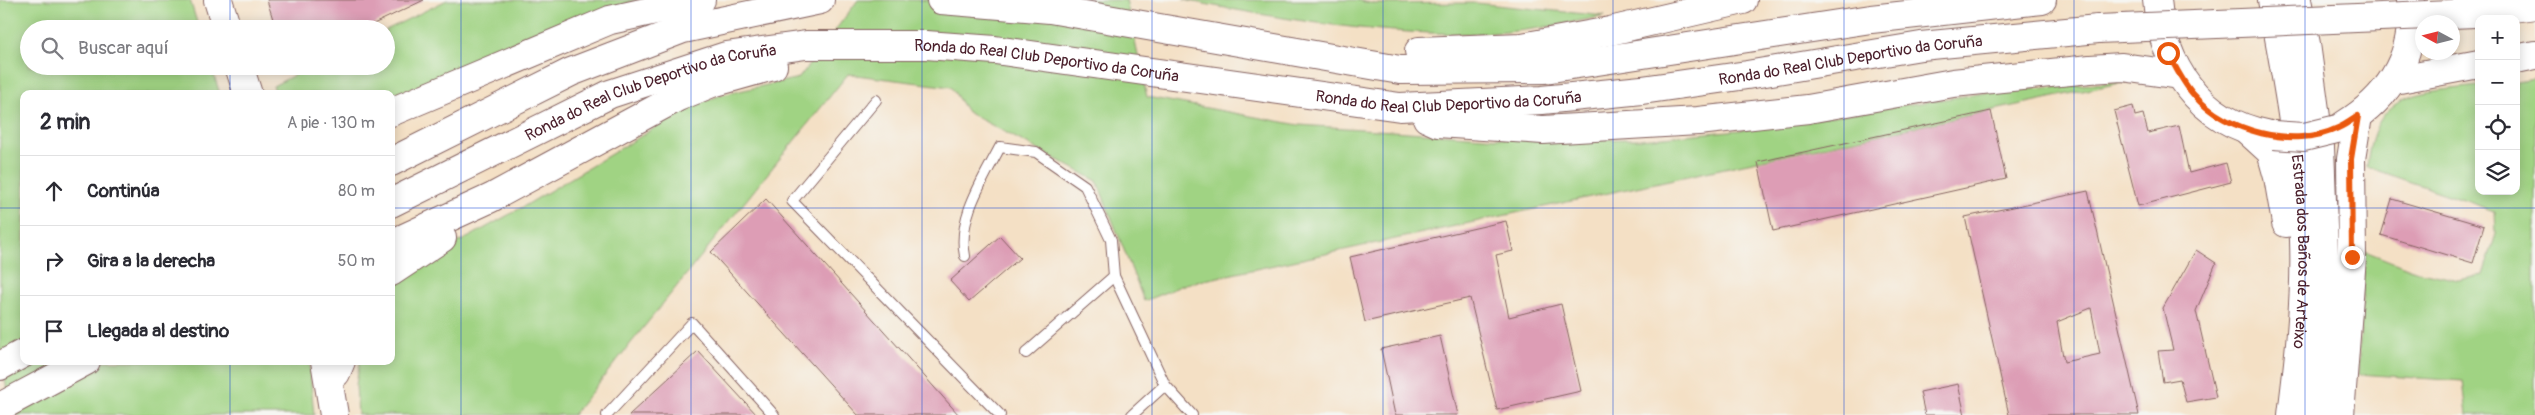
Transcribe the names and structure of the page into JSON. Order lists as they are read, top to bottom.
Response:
{
  "streets": {
    "main road": ["Ronda do Real Club Deportivo da Coruña", "Estrada dos Baños de Arteixo"]
  },
  "north": "left",
  "page": {
    "map_buttons": ["+", "−"],
    "search": "Buscar aquí",
    "heading": ["2 min", "A pie · 130 m"],
    "list": [
      ["Continúa", "80 m"],
      ["Gira a la derecha", "50 m"],
      "Llegada al destino"
    ]
  }
}
